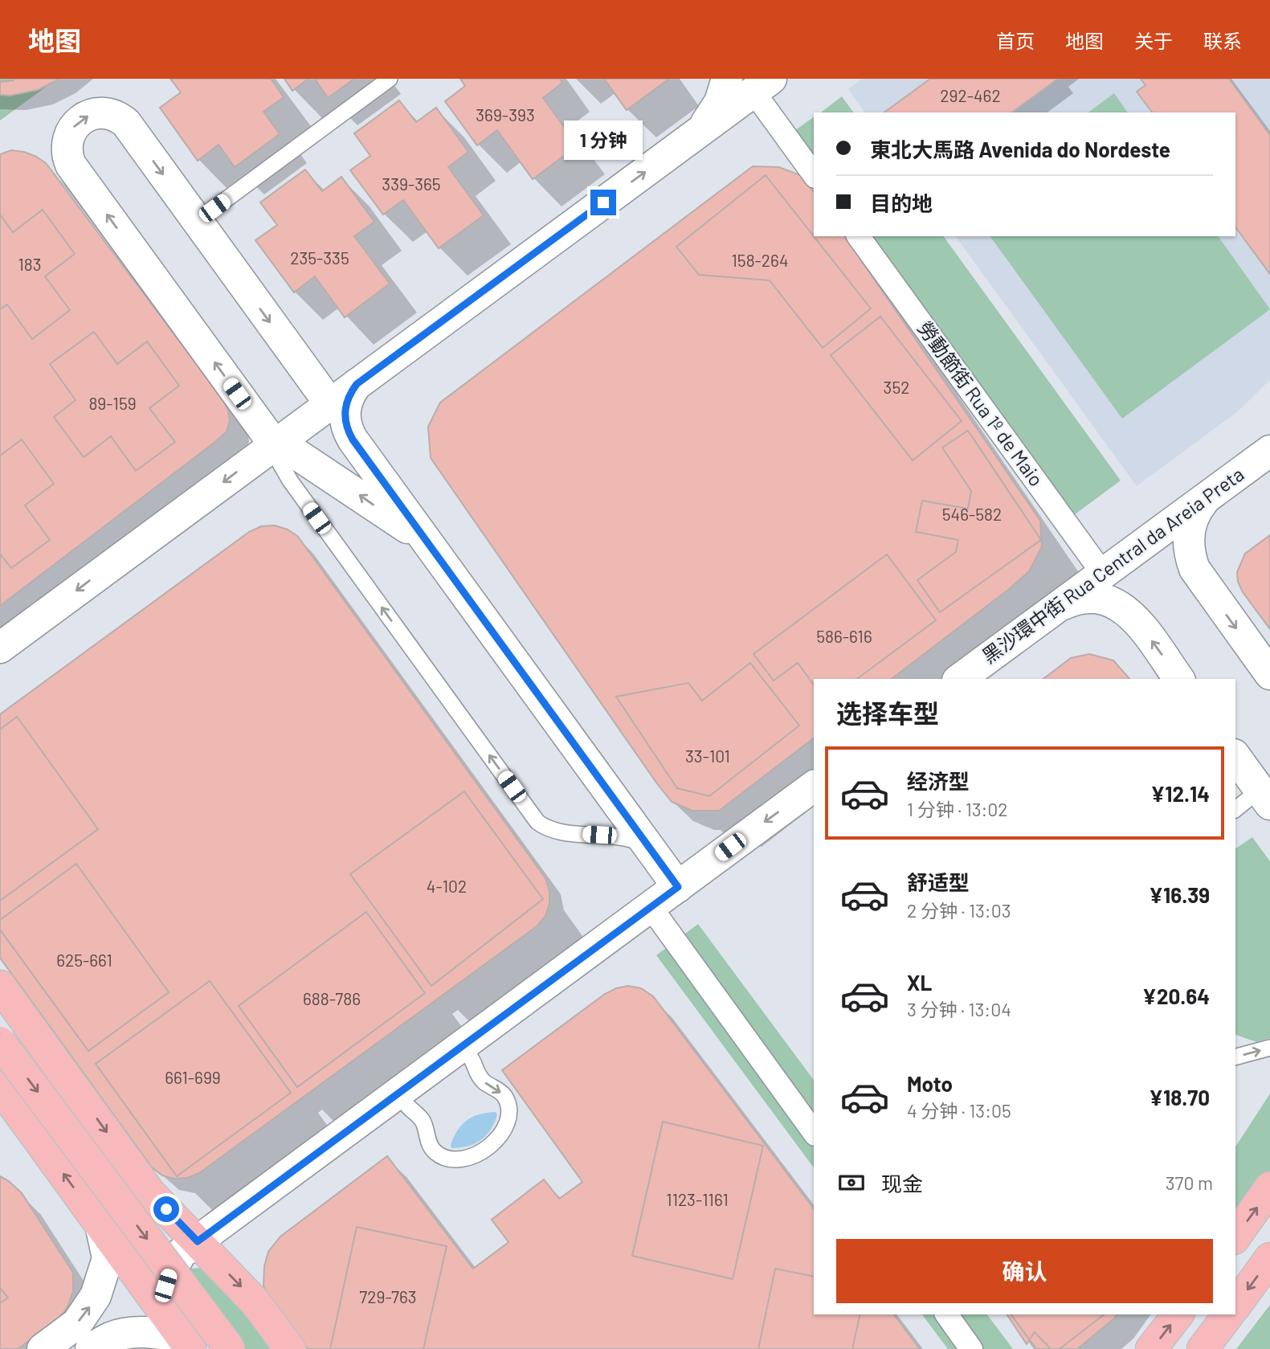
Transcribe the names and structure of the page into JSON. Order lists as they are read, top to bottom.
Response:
{
  "streets": {
    "street": ["勞動節街 Rua 1º de Maio", "黑沙環中街 Rua Central da Areia Preta"]
  },
  "crossings": [
    ["勞動節街 Rua 1º de Maio", "黑沙環中街 Rua Central da Areia Preta"]
  ],
  "house_numbers": [
    "292-462",
    "369-393",
    "339-365",
    "235-335",
    "158-264",
    "183",
    "352",
    "89-159",
    "546-582",
    "586-616",
    "33-101",
    "4-102",
    "625-661",
    "688-786",
    "661-699",
    "1123-1161",
    "729-763"
  ],
  "page": {
    "header": "地图",
    "nav": [
      "首页",
      "地图",
      "关于",
      "联系"
    ],
    "banner": ["東北大馬路 Avenida do Nordeste", "目的地"],
    "bubble": "1 分钟",
    "heading": "选择车型",
    "list": [
      {
        "name": "经济型",
        "note": "1 分钟 · 13:02",
        "value": "¥12.14"
      },
      {
        "name": "舒适型",
        "note": "2 分钟 · 13:03",
        "value": "¥16.39"
      },
      {
        "name": "XL",
        "note": "3 分钟 · 13:04",
        "value": "¥20.64"
      },
      {
        "name": "Moto",
        "note": "4 分钟 · 13:05",
        "value": "¥18.70"
      }
    ],
    "pay": ["现金", "370 m"],
    "buttons": "确认"
  }
}
